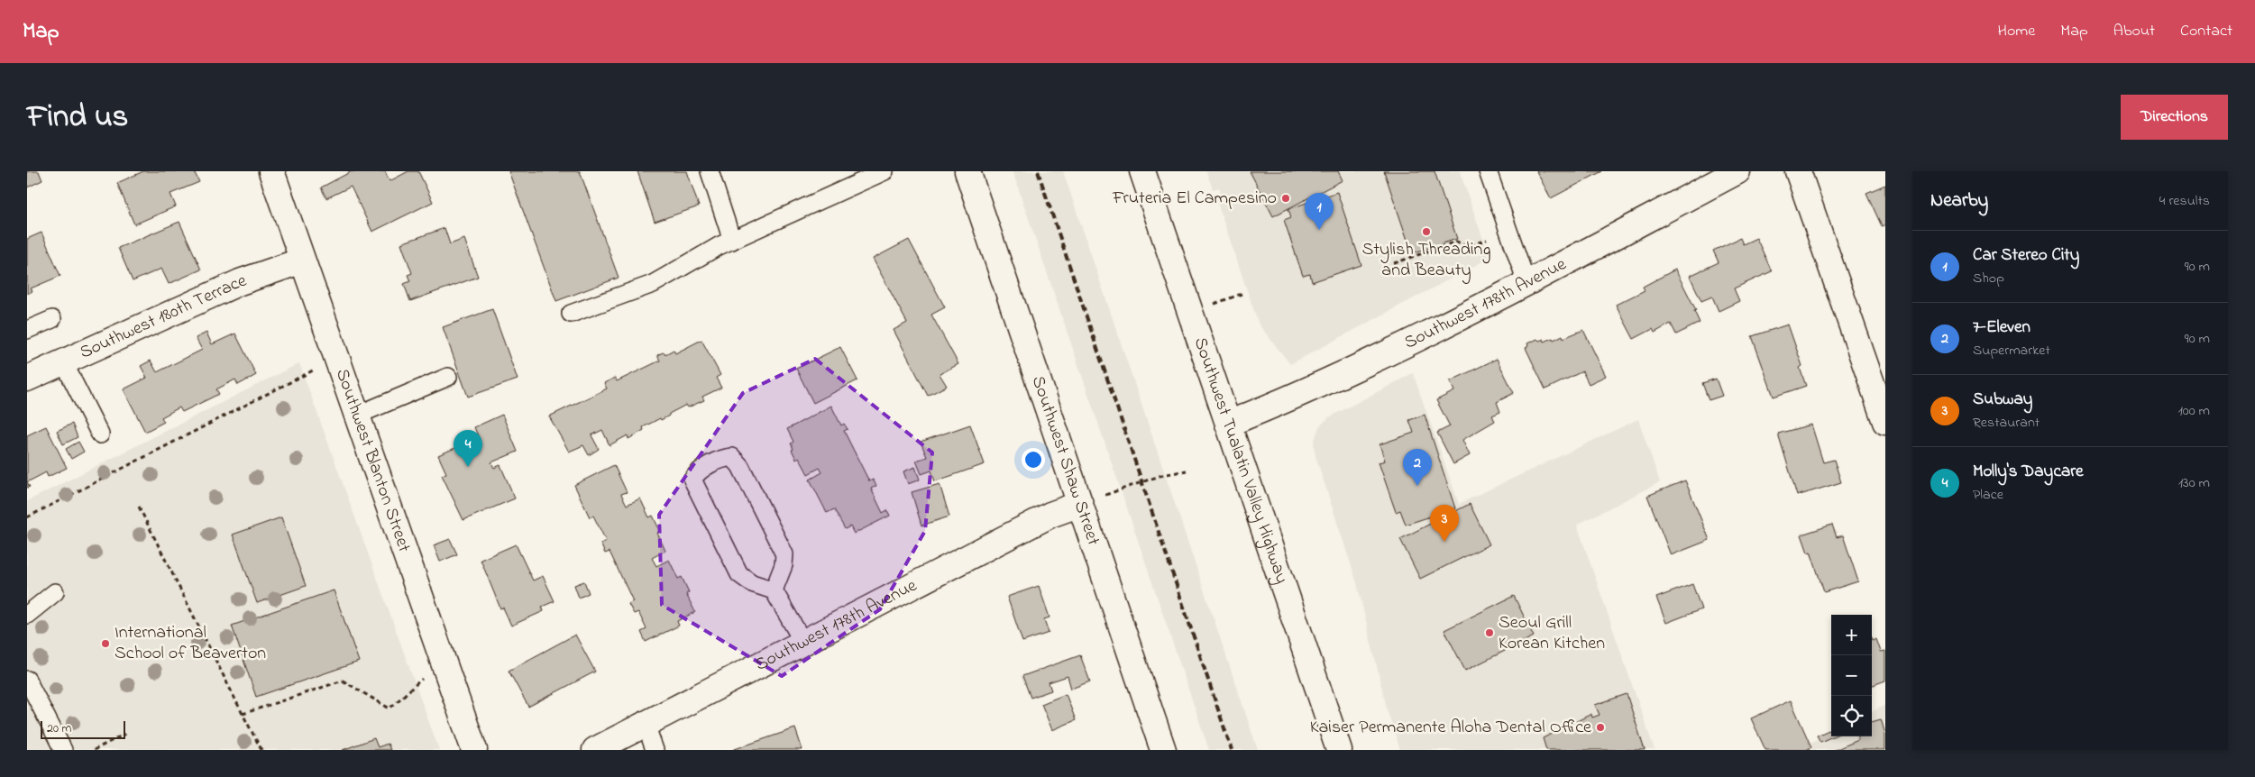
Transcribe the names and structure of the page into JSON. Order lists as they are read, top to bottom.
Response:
{
  "streets": {
    "street": [
      "Southwest 178th Avenue",
      "Southwest 180th Terrace",
      "Southwest Blanton Street",
      "Southwest Shaw Street",
      "Southwest Tualatin Valley Highway"
    ]
  },
  "crossings": [
    ["Southwest 178th Avenue", "Southwest Shaw Street"],
    ["Southwest 178th Avenue", "Southwest Tualatin Valley Highway"],
    ["Southwest 180th Terrace", "Southwest Blanton Street"]
  ],
  "places": [
    "Fruteria El Campesino",
    "Stylish Threading and Beauty",
    "Seoul Grill Korean Kitchen",
    "International School of Beaverton",
    "Kaiser Permanente Aloha Dental Office"
  ],
  "scale_bar": "20 m",
  "page": {
    "header": "Map",
    "nav": [
      "Home",
      "Map",
      "About",
      "Contact"
    ],
    "title": "Find us",
    "buttons": "Directions",
    "heading": ["Nearby", "4 results"],
    "pins": [
      "1",
      "4",
      "2",
      "3"
    ],
    "list": [
      {
        "mark": "1",
        "name": "Car Stereo City",
        "note": "Shop",
        "value": "90 m"
      },
      {
        "mark": "2",
        "name": "7-Eleven",
        "note": "Supermarket",
        "value": "90 m"
      },
      {
        "mark": "3",
        "name": "Subway",
        "note": "Restaurant",
        "value": "100 m"
      },
      {
        "mark": "4",
        "name": "Molly's Daycare",
        "note": "Place",
        "value": "130 m"
      }
    ],
    "map_buttons": ["+", "−"],
    "scale": "20 m"
  }
}
